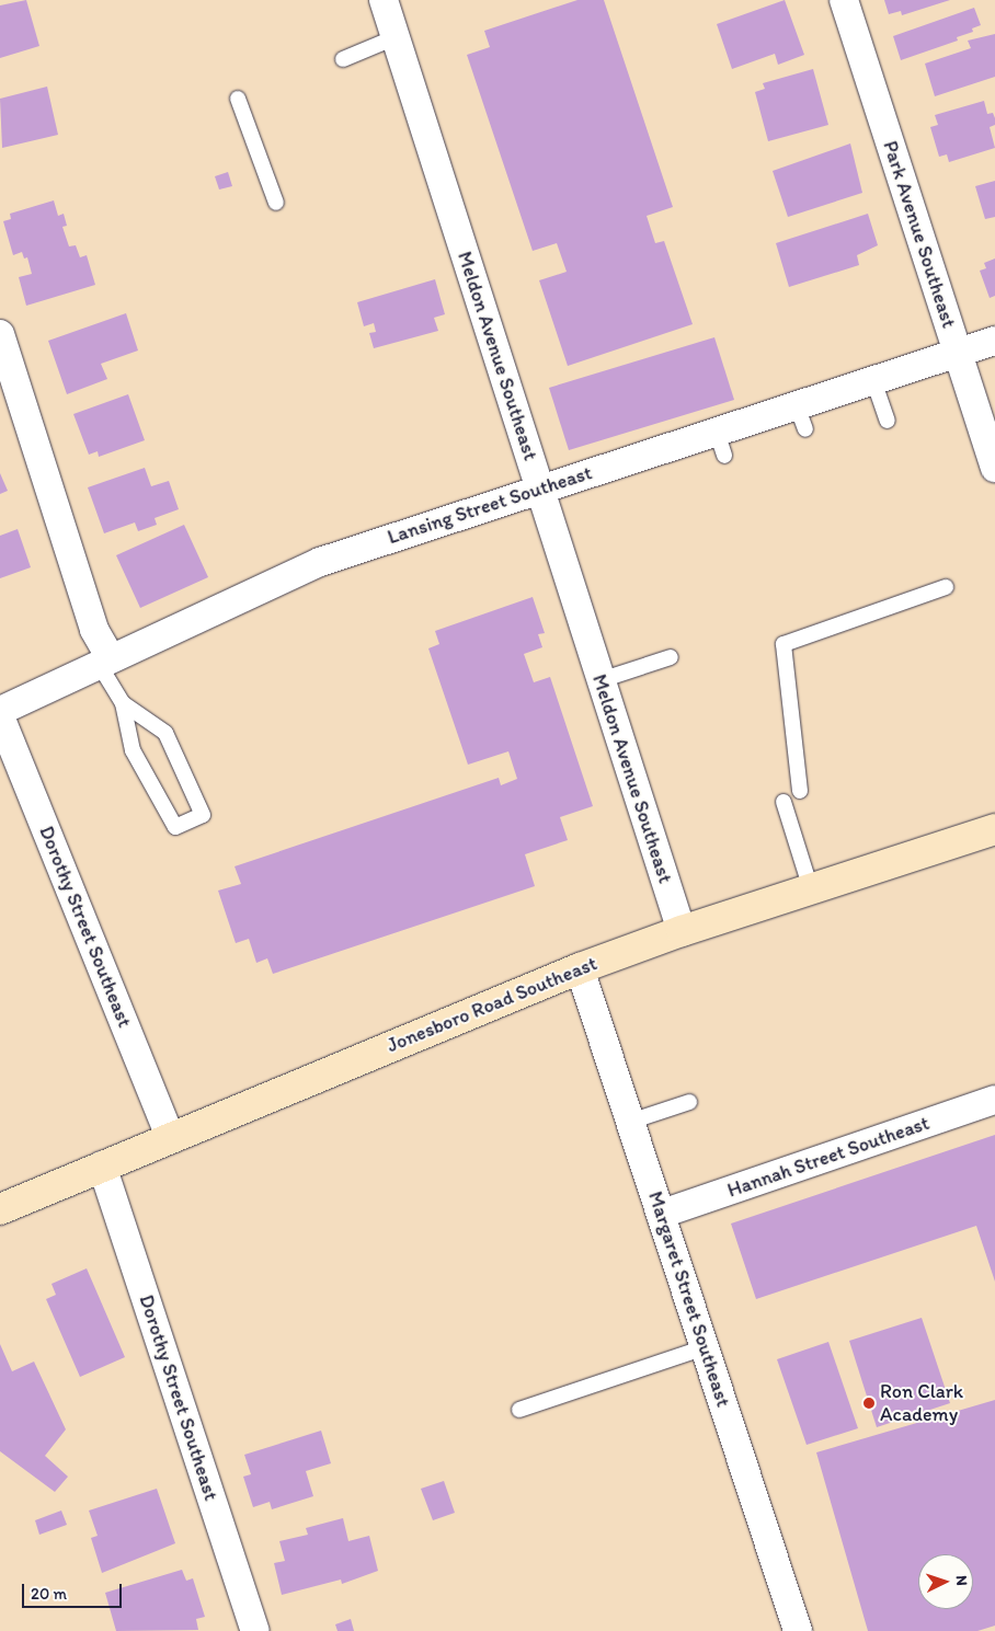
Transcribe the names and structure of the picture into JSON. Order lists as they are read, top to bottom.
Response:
{
  "streets": {
    "main road": ["Jonesboro Road Southeast"],
    "street": [
      "Park Avenue Southeast",
      "Meldon Avenue Southeast",
      "Lansing Street Southeast",
      "Dorothy Street Southeast",
      "Hannah Street Southeast",
      "Margaret Street Southeast"
    ]
  },
  "crossings": [
    ["Park Avenue Southeast", "Lansing Street Southeast"],
    ["Meldon Avenue Southeast", "Lansing Street Southeast"],
    ["Meldon Avenue Southeast", "Jonesboro Road Southeast"],
    ["Dorothy Street Southeast", "Jonesboro Road Southeast"],
    ["Jonesboro Road Southeast", "Margaret Street Southeast"],
    ["Hannah Street Southeast", "Margaret Street Southeast"]
  ],
  "places": ["Ron Clark Academy"],
  "scale_bar": "20 m",
  "north": "right"
}
